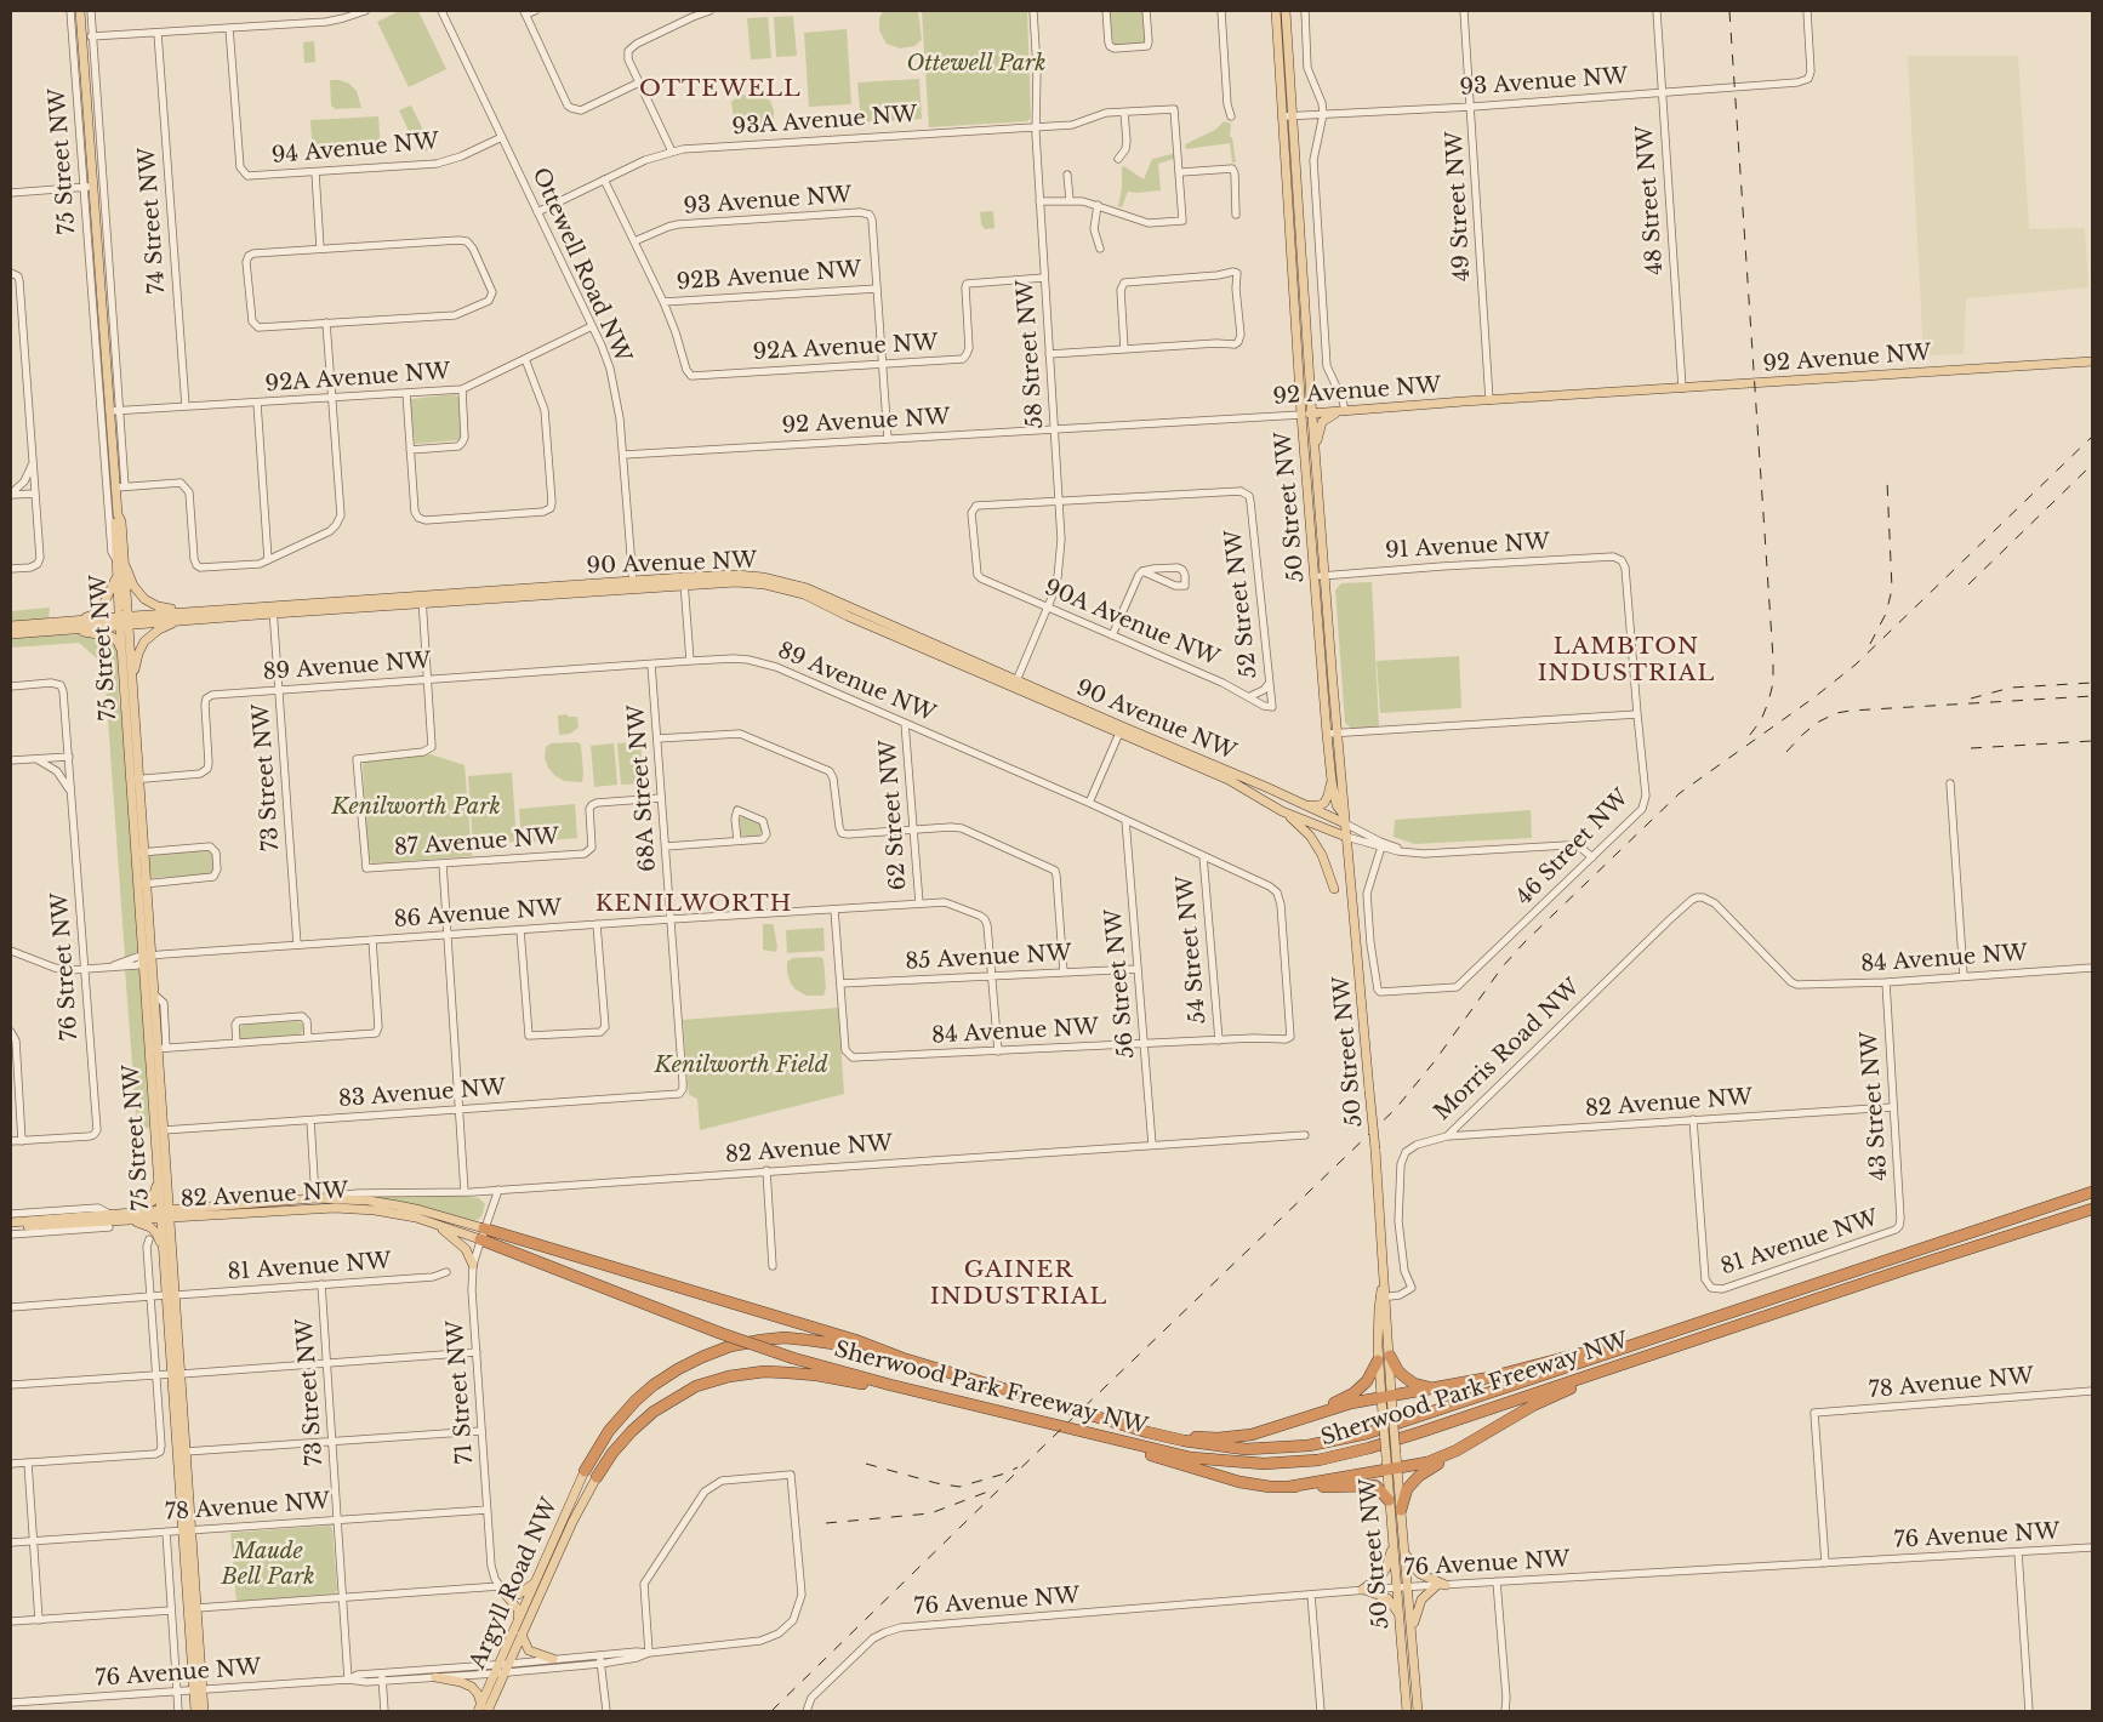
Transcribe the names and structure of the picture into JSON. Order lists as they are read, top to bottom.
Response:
{
  "streets": {
    "highway": ["Sherwood Park Freeway NW"],
    "main road": [
      "75 Street NW",
      "92 Avenue NW",
      "50 Street NW",
      "90 Avenue NW",
      "82 Avenue NW",
      "Argyll Road NW"
    ],
    "street": [
      "93 Avenue NW",
      "93A Avenue NW",
      "94 Avenue NW",
      "48 Street NW",
      "49 Street NW",
      "74 Street NW",
      "Ottewell Road NW",
      "92B Avenue NW",
      "92A Avenue NW",
      "58 Street NW",
      "91 Avenue NW",
      "52 Street NW",
      "90A Avenue NW",
      "89 Avenue NW",
      "73 Street NW",
      "68A Street NW",
      "62 Street NW",
      "87 Avenue NW",
      "46 Street NW",
      "86 Avenue NW",
      "54 Street NW",
      "85 Avenue NW",
      "84 Avenue NW",
      "76 Street NW",
      "56 Street NW",
      "Morris Road NW",
      "83 Avenue NW",
      "43 Street NW",
      "81 Avenue NW",
      "78 Avenue NW",
      "71 Street NW",
      "76 Avenue NW"
    ]
  },
  "crossings": [
    ["93 Avenue NW", "48 Street NW"],
    ["93 Avenue NW", "49 Street NW"],
    ["93 Avenue NW", "92B Avenue NW"],
    ["93 Avenue NW", "50 Street NW"],
    ["93A Avenue NW", "Ottewell Road NW"],
    ["93A Avenue NW", "58 Street NW"],
    ["94 Avenue NW", "Ottewell Road NW"],
    ["75 Street NW", "92A Avenue NW"],
    ["75 Street NW", "90 Avenue NW"],
    ["75 Street NW", "89 Avenue NW"],
    ["75 Street NW", "86 Avenue NW"],
    ["75 Street NW", "83 Avenue NW"],
    ["75 Street NW", "82 Avenue NW"],
    ["75 Street NW", "81 Avenue NW"],
    ["75 Street NW", "78 Avenue NW"],
    ["75 Street NW", "76 Avenue NW"],
    ["48 Street NW", "92 Avenue NW"],
    ["49 Street NW", "92 Avenue NW"],
    ["74 Street NW", "92A Avenue NW"],
    ["Ottewell Road NW", "92A Avenue NW"],
    ["Ottewell Road NW", "92 Avenue NW"],
    ["Ottewell Road NW", "90 Avenue NW"],
    ["92B Avenue NW", "92A Avenue NW"],
    ["92A Avenue NW", "58 Street NW"],
    ["58 Street NW", "92 Avenue NW"],
    ["58 Street NW", "90 Avenue NW"],
    ["58 Street NW", "52 Street NW"],
    ["58 Street NW", "90A Avenue NW"],
    ["92 Avenue NW", "50 Street NW"],
    ["50 Street NW", "91 Avenue NW"],
    ["50 Street NW", "90 Avenue NW"],
    ["50 Street NW", "Morris Road NW"],
    ["50 Street NW", "76 Avenue NW"],
    ["91 Avenue NW", "46 Street NW"],
    ["90 Avenue NW", "73 Street NW"],
    ["90 Avenue NW", "46 Street NW"],
    ["52 Street NW", "90A Avenue NW"],
    ["89 Avenue NW", "73 Street NW"],
    ["89 Avenue NW", "68A Street NW"],
    ["89 Avenue NW", "62 Street NW"],
    ["89 Avenue NW", "87 Avenue NW"],
    ["89 Avenue NW", "54 Street NW"],
    ["89 Avenue NW", "84 Avenue NW"],
    ["89 Avenue NW", "56 Street NW"],
    ["73 Street NW", "86 Avenue NW"],
    ["73 Street NW", "81 Avenue NW"],
    ["73 Street NW", "78 Avenue NW"],
    ["73 Street NW", "76 Avenue NW"],
    ["68A Street NW", "87 Avenue NW"],
    ["68A Street NW", "86 Avenue NW"],
    ["68A Street NW", "83 Avenue NW"],
    ["62 Street NW", "86 Avenue NW"],
    ["86 Avenue NW", "85 Avenue NW"],
    ["86 Avenue NW", "76 Street NW"],
    ["54 Street NW", "84 Avenue NW"],
    ["85 Avenue NW", "84 Avenue NW"],
    ["85 Avenue NW", "56 Street NW"],
    ["84 Avenue NW", "56 Street NW"],
    ["84 Avenue NW", "Morris Road NW"],
    ["84 Avenue NW", "43 Street NW"],
    ["56 Street NW", "82 Avenue NW"],
    ["Morris Road NW", "82 Avenue NW"],
    ["82 Avenue NW", "43 Street NW"],
    ["82 Avenue NW", "81 Avenue NW"],
    ["82 Avenue NW", "Sherwood Park Freeway NW"],
    ["82 Avenue NW", "71 Street NW"],
    ["43 Street NW", "81 Avenue NW"],
    ["78 Avenue NW", "71 Street NW"],
    ["78 Avenue NW", "76 Avenue NW"],
    ["Sherwood Park Freeway NW", "71 Street NW"],
    ["76 Avenue NW", "Argyll Road NW"]
  ],
  "districts": [
    "OTTEWELL",
    "LAMBTON INDUSTRIAL",
    "KENILWORTH",
    "GAINER INDUSTRIAL"
  ],
  "parks": [
    "Ottewell Park",
    "Kenilworth Park",
    "Kenilworth Field",
    "Maude Bell Park"
  ]
}
